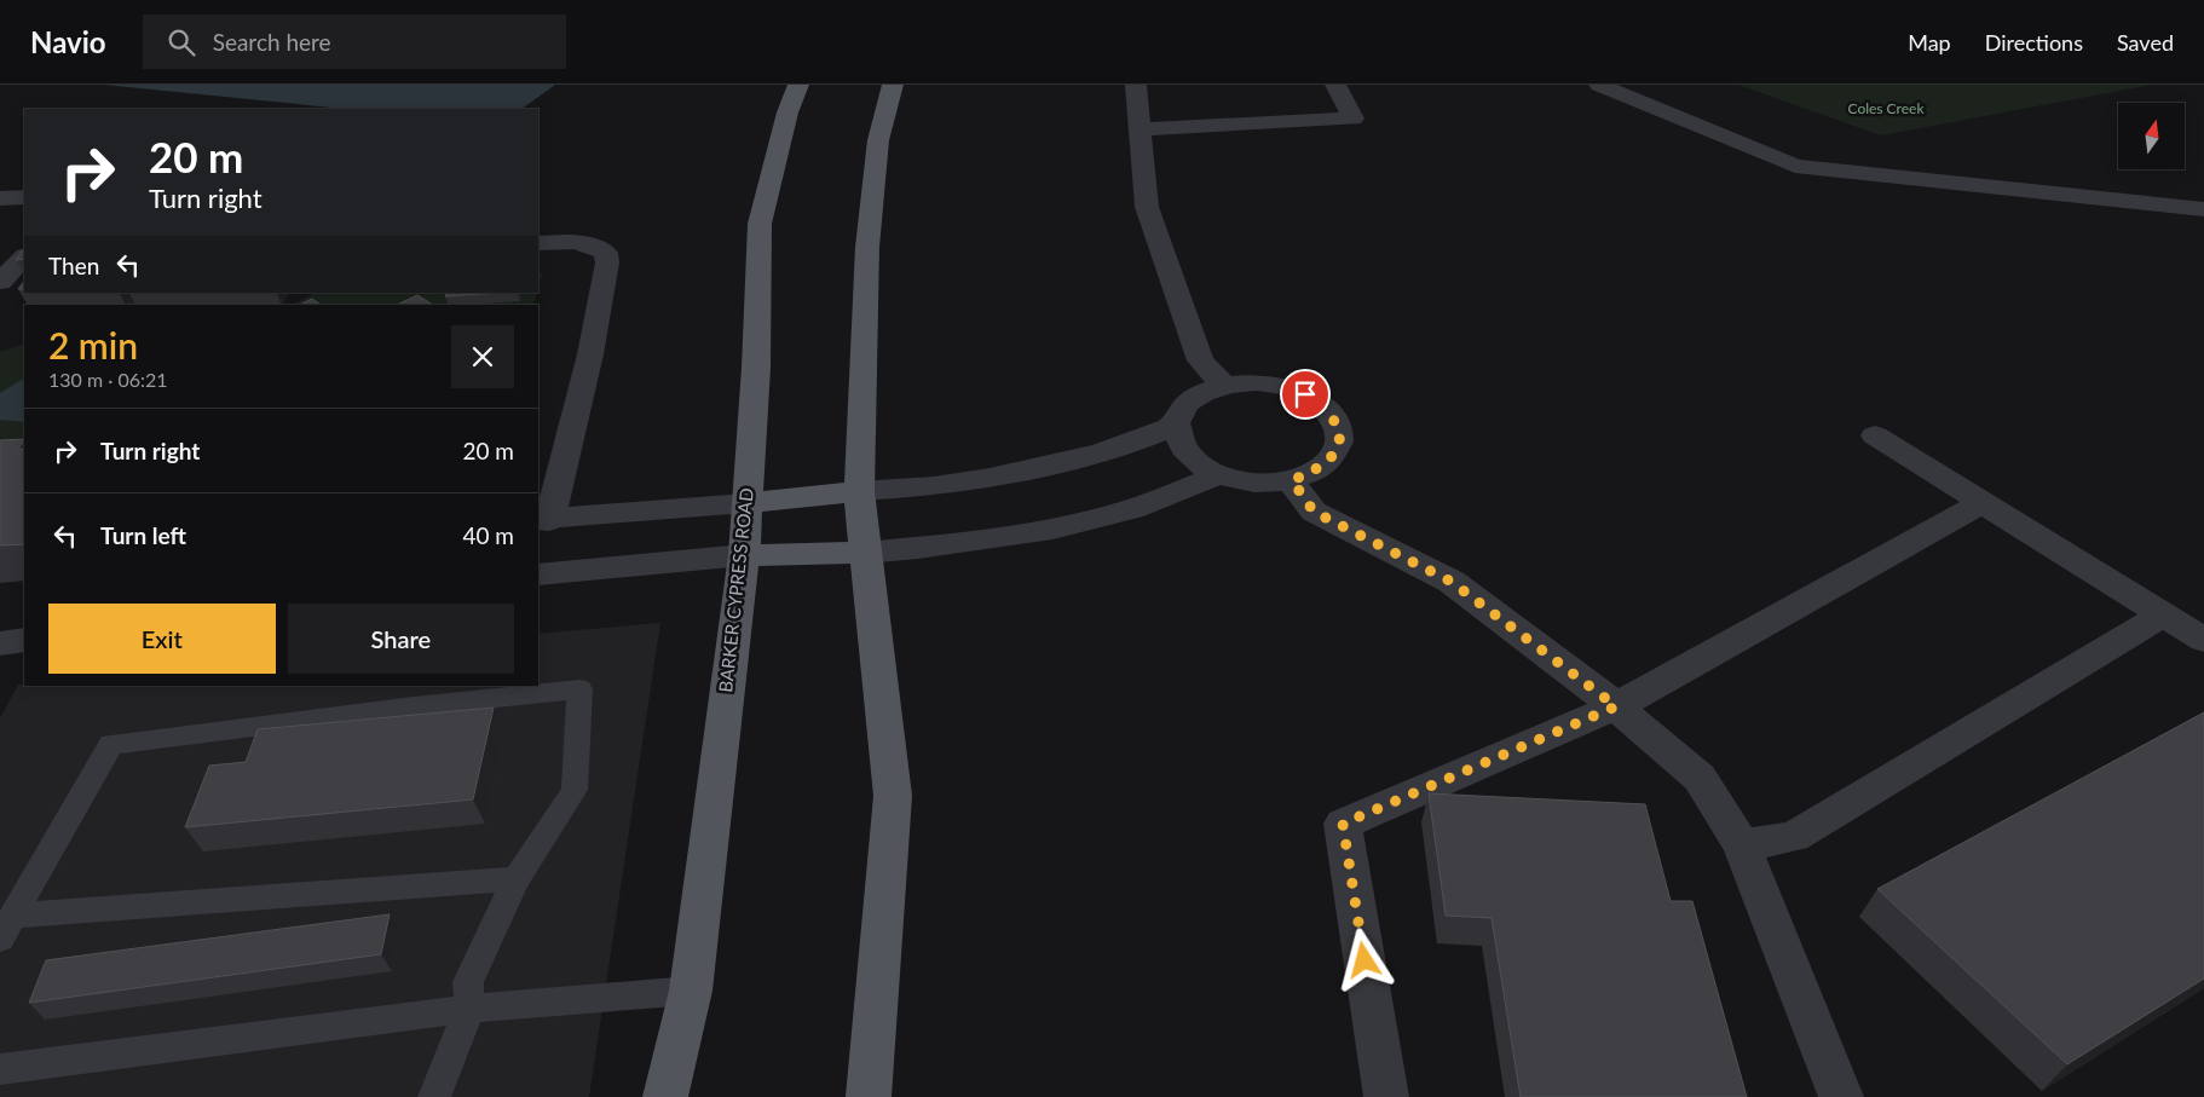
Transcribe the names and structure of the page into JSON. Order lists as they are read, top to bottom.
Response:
{
  "streets": {
    "main road": ["BARKER CYPRESS ROAD"]
  },
  "parks": ["Coles Creek"],
  "north": "top",
  "page": {
    "header": "Navio",
    "search": "Search here",
    "nav": ["Map", "Directions", "Saved"],
    "turn": ["20 m", "Turn right"],
    "then": "Then",
    "heading": ["2 min", "130 m · 06:21"],
    "list": [
      {
        "name": "Turn right",
        "value": "20 m"
      },
      {
        "name": "Turn left",
        "value": "40 m"
      }
    ],
    "buttons": ["Exit", "Share"]
  }
}
